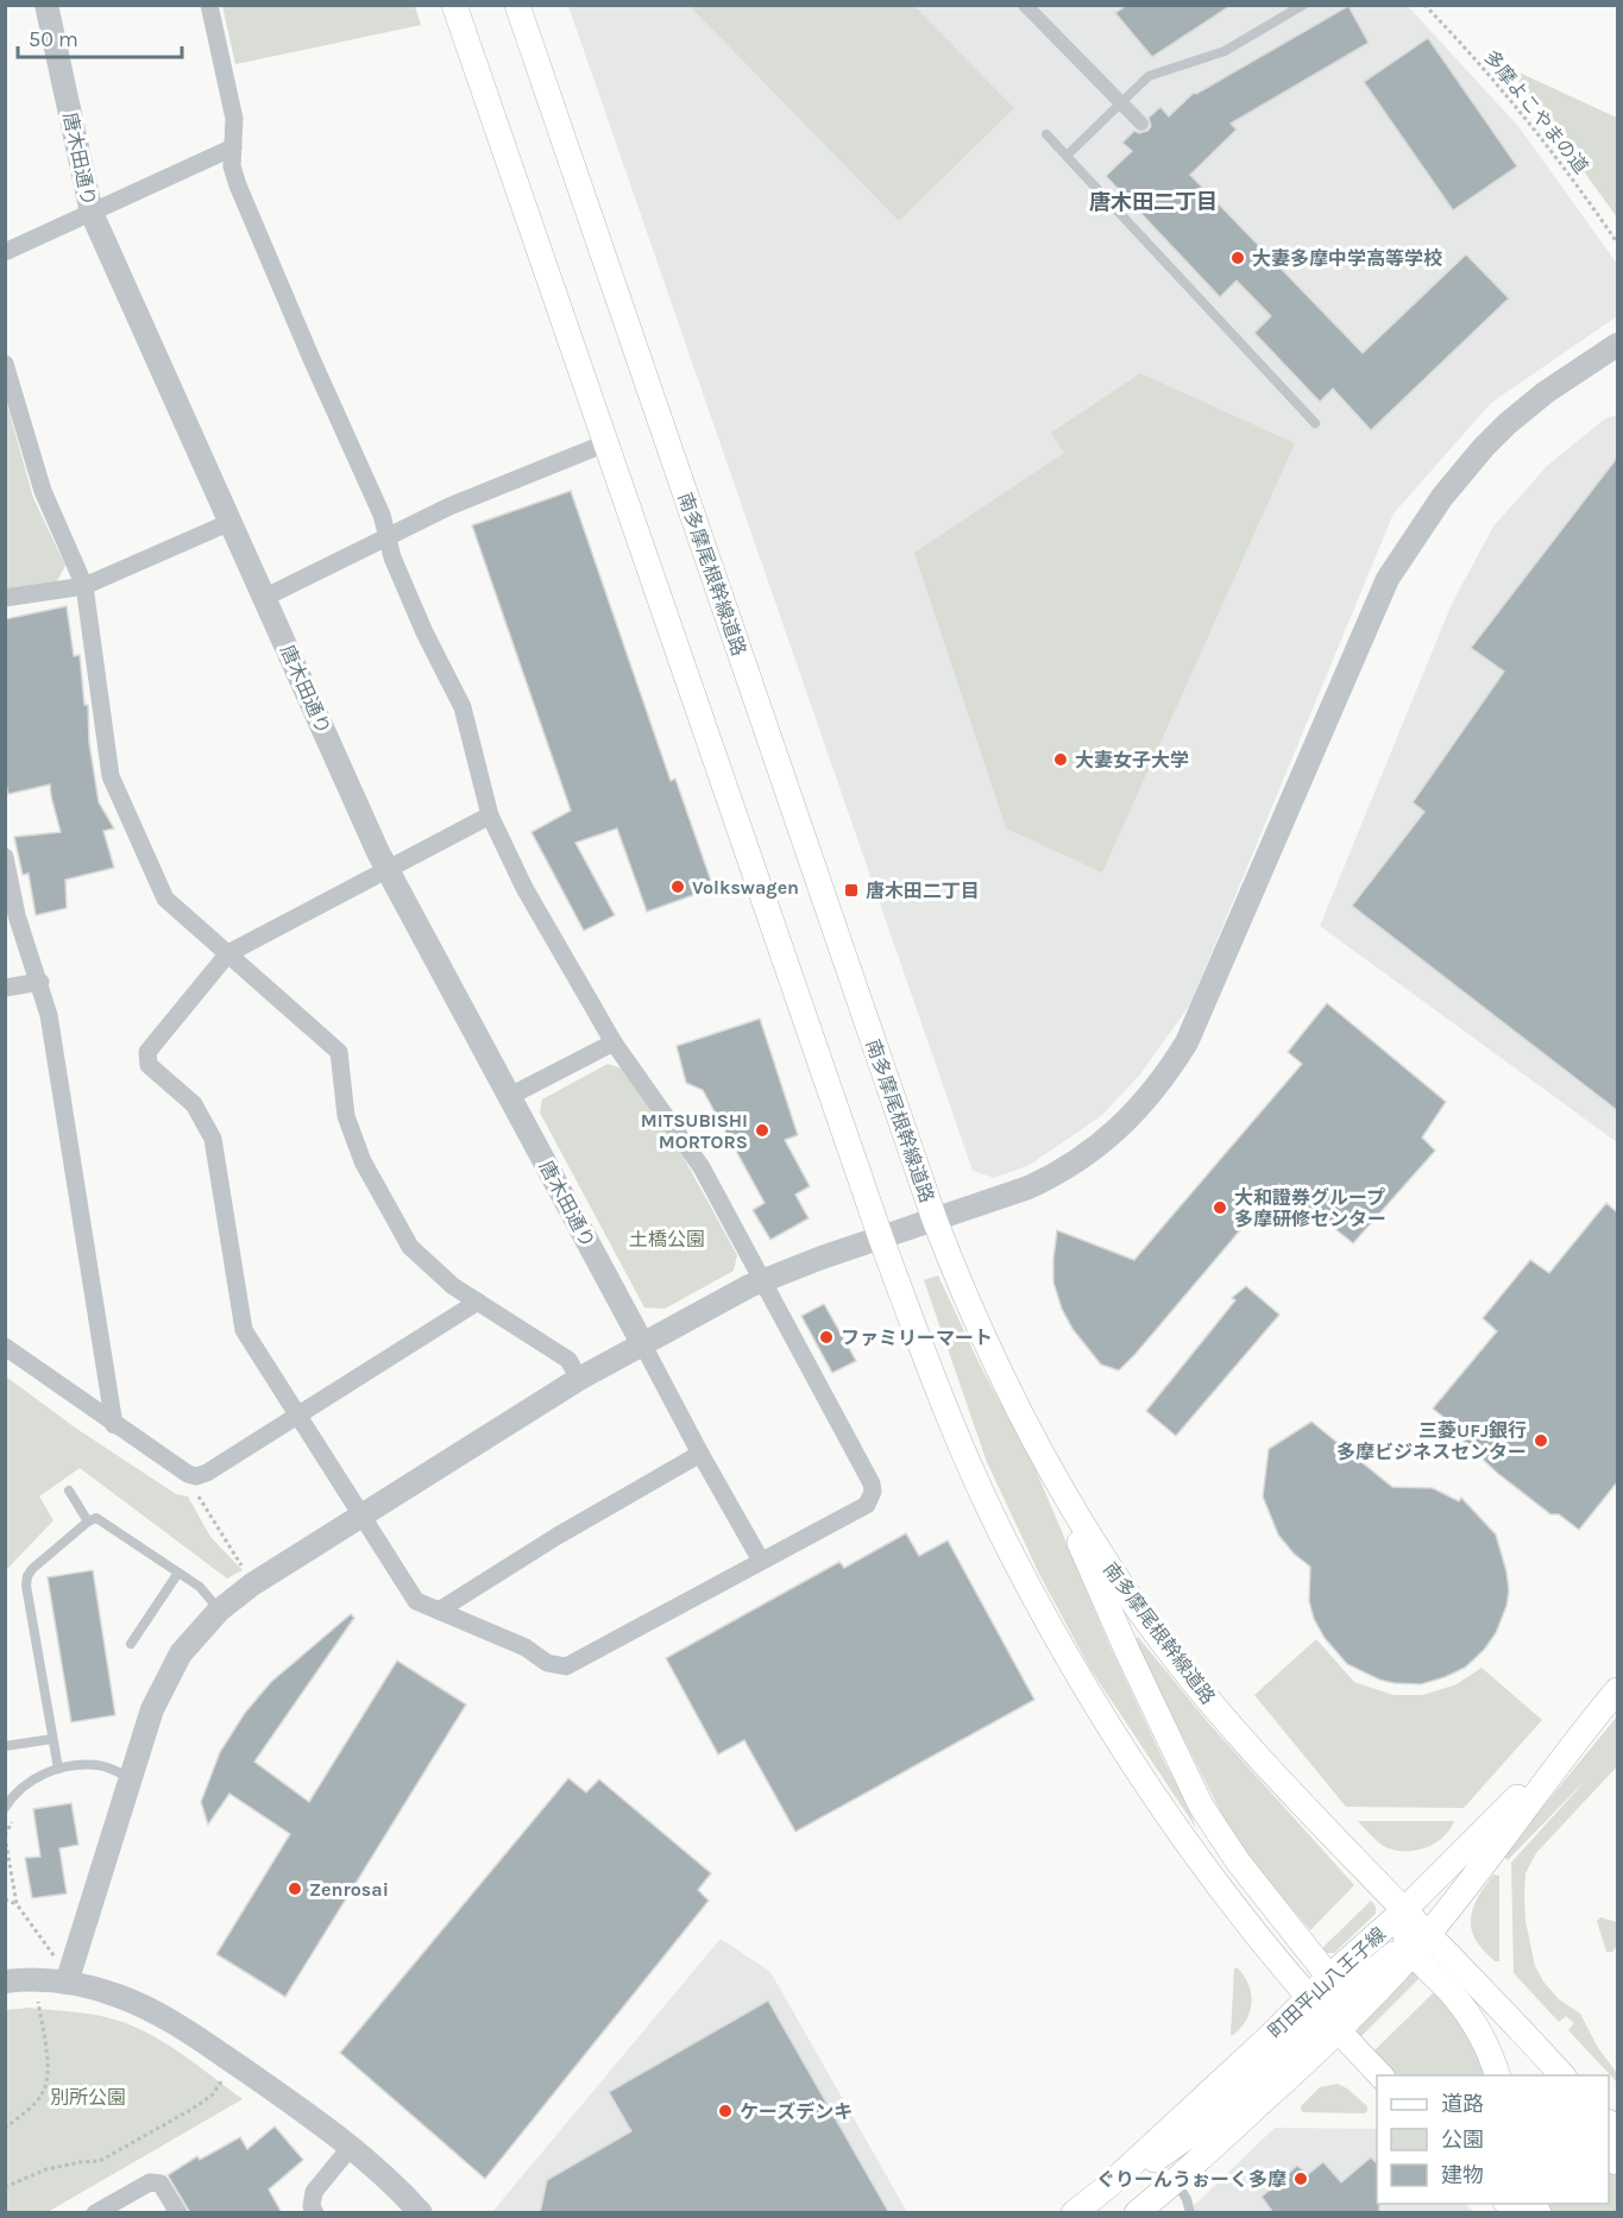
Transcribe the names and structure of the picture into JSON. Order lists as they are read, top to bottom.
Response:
{
  "streets": {
    "main road": ["南多摩尾根幹線道路", "町田平山八王子線"],
    "street": ["唐木田通り"],
    "path": ["多摩よこやまの道"]
  },
  "crossings": [
    ["南多摩尾根幹線道路", "町田平山八王子線"]
  ],
  "districts": ["唐木田二丁目"],
  "parks": ["土橋公園", "別所公園"],
  "places": {
    "other": [
      "大妻多摩中学高等学校",
      "大妻女子大学",
      "Volkswagen",
      "MITSUBISHI MORTORS",
      "大和證券グループ 多摩研修センター",
      "ファミリーマート",
      "三菱UFJ銀行 多摩ビジネスセンター",
      "Zenrosai",
      "ケーズデンキ",
      "ぐりーんうぉーく多摩"
    ],
    "transit": ["唐木田二丁目"]
  },
  "legend": ["道路", "公園", "建物"],
  "scale_bar": "50 m"
}
